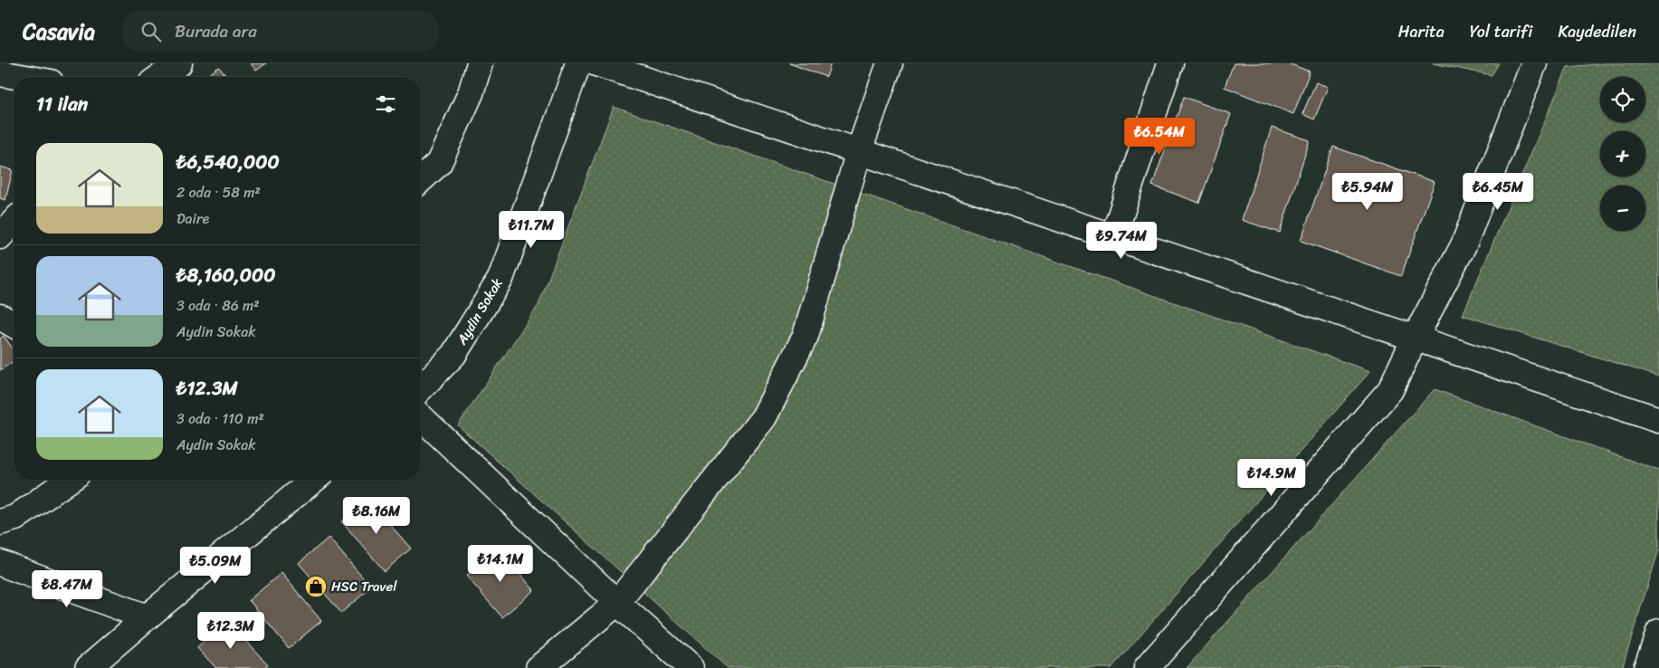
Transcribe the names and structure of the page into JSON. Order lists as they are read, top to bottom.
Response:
{
  "streets": {
    "street": ["Aydin Sokak"]
  },
  "places": {
    "shop": ["HSC Travel"]
  },
  "page": {
    "header": "Casavia",
    "search": "Burada ara",
    "nav": ["Harita", "Yol tarifi", "Kaydedilen"],
    "map_buttons": ["+", "−"],
    "heading": "11 ilan",
    "price": [
      "₺6.54M",
      "₺5.94M",
      "₺6.45M",
      "₺11.7M",
      "₺9.74M",
      "₺14.9M",
      "₺8.16M",
      "₺14.1M",
      "₺5.09M",
      "₺8.47M",
      "₺12.3M"
    ],
    "list": [
      {
        "name": "₺6,540,000",
        "note": "2 oda · 58 m² · Daire"
      },
      {
        "name": "₺8,160,000",
        "note": "3 oda · 86 m² · Aydin Sokak"
      },
      {
        "name": "₺12.3M",
        "note": "3 oda · 110 m² · Aydin Sokak"
      }
    ]
  }
}
